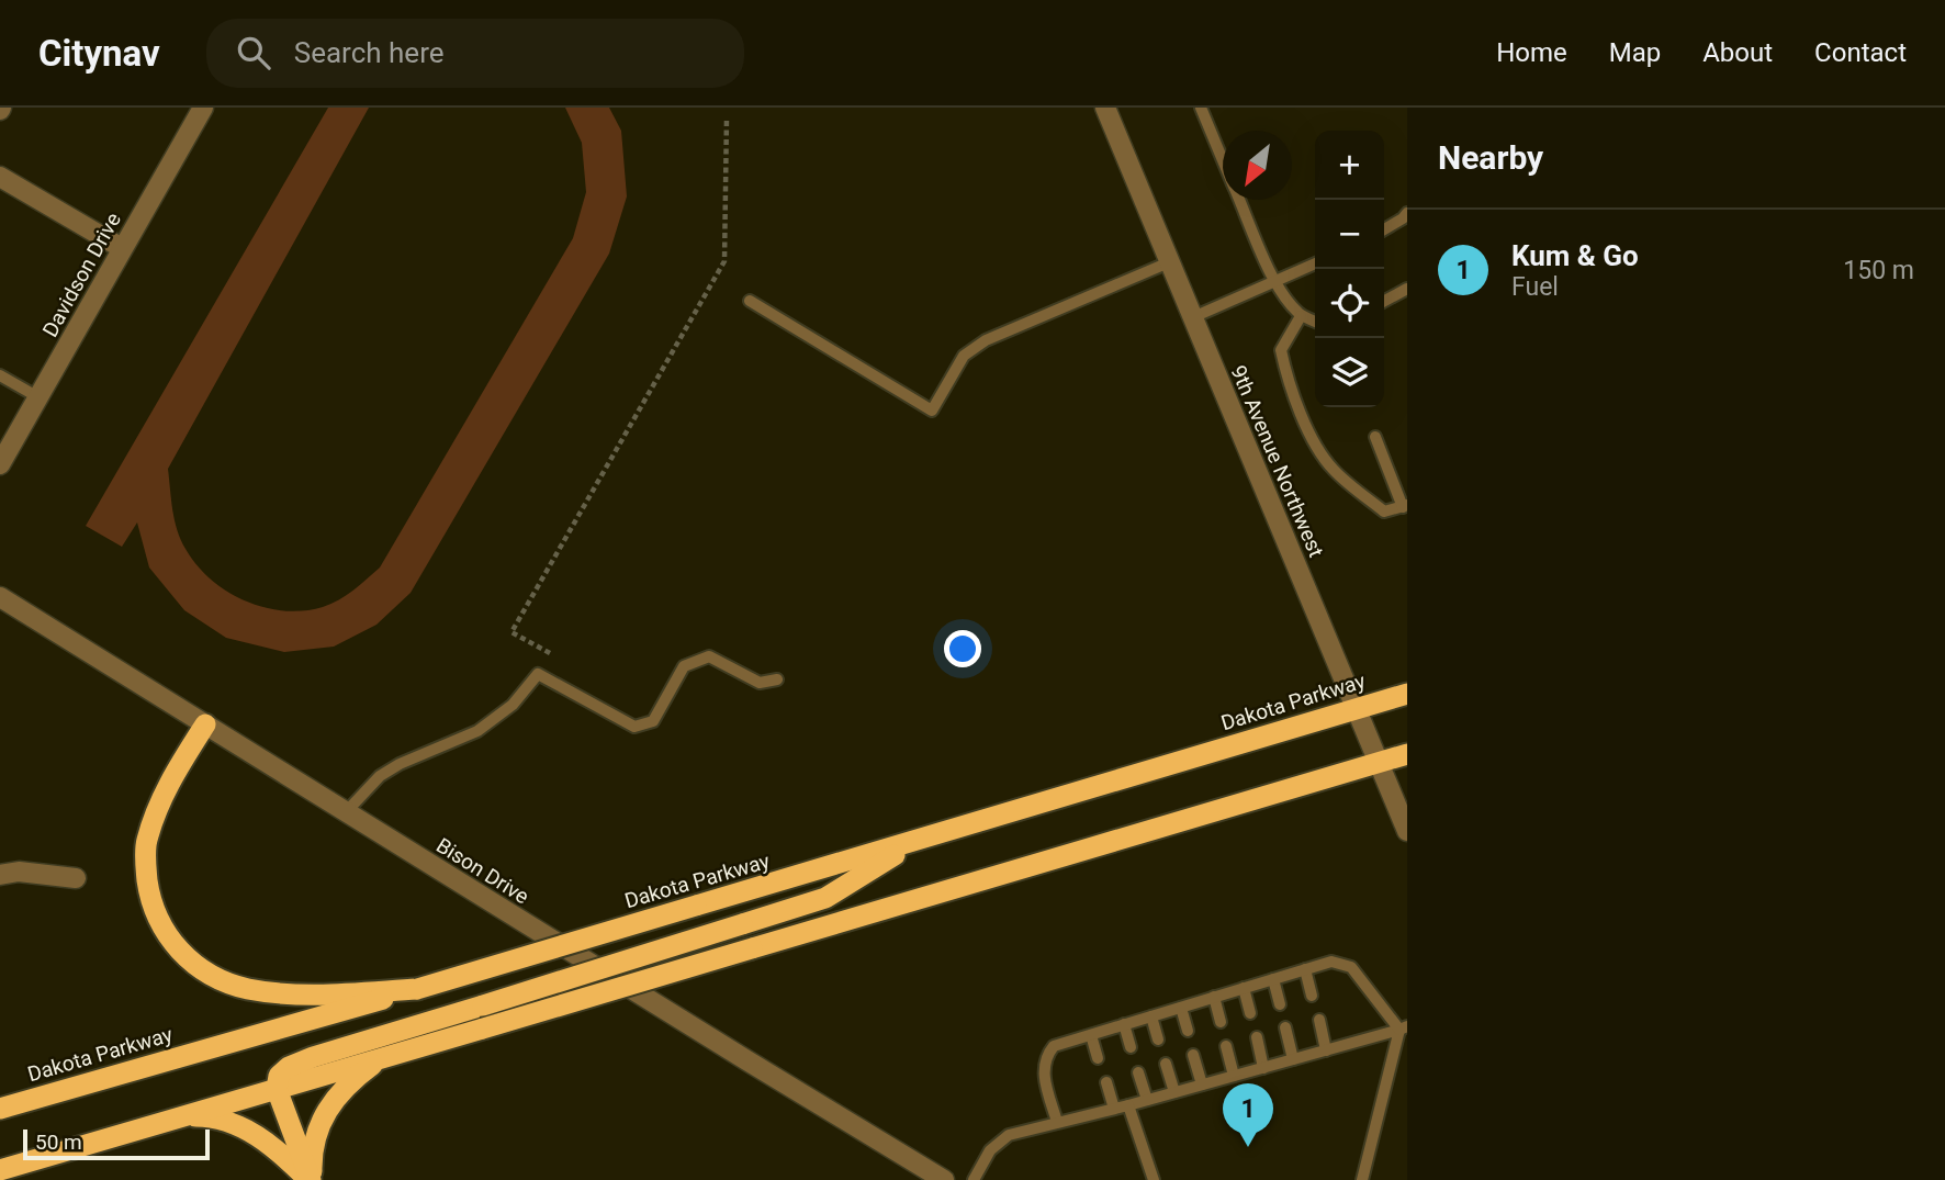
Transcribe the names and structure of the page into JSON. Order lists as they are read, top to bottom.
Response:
{
  "streets": {
    "highway": ["Dakota Parkway"],
    "street": ["Davidson Drive", "9th Avenue Northwest", "Bison Drive"]
  },
  "crossings": [
    ["9th Avenue Northwest", "Dakota Parkway"]
  ],
  "scale_bar": "50 m",
  "north": "bottom left",
  "page": {
    "header": "Citynav",
    "search": "Search here",
    "nav": [
      "Home",
      "Map",
      "About",
      "Contact"
    ],
    "heading": "Nearby",
    "map_buttons": ["+", "−"],
    "list": [
      {
        "mark": "1",
        "name": "Kum & Go",
        "note": "Fuel",
        "value": "150 m"
      }
    ],
    "pins": "1",
    "scale": "50 m"
  }
}
